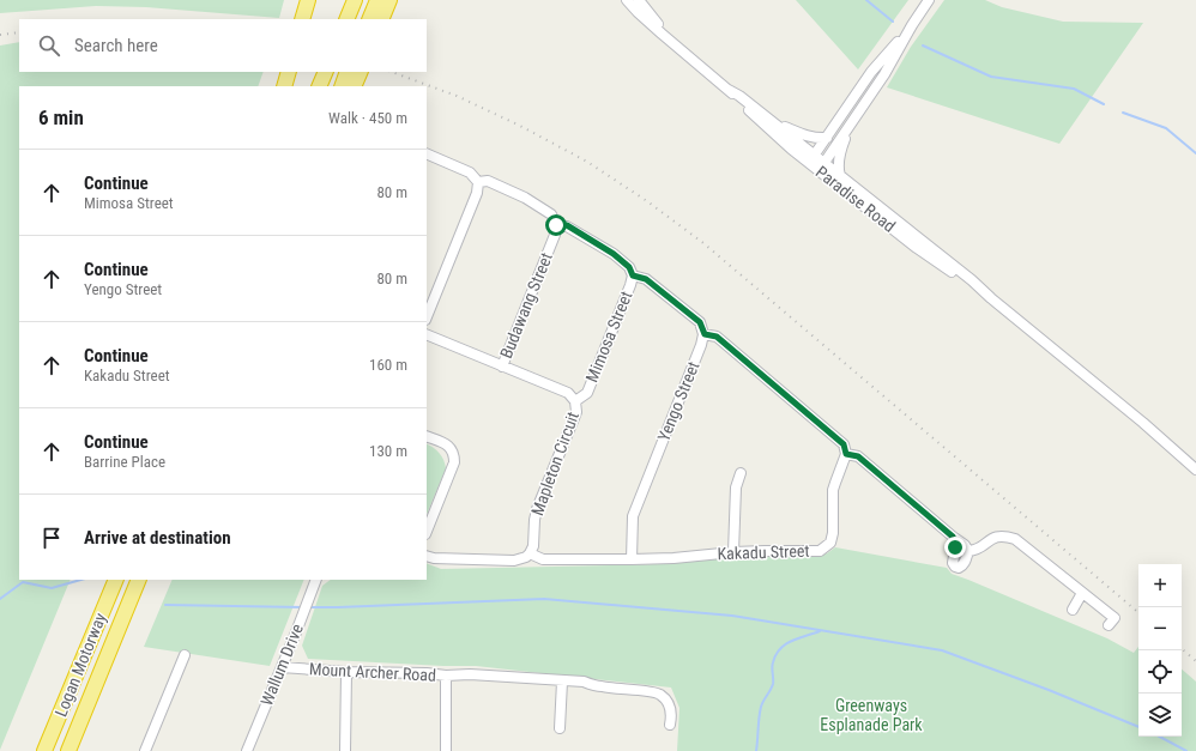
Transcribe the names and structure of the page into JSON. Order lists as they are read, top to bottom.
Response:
{
  "streets": {
    "highway": ["Logan Motorway"],
    "street": [
      "Paradise Road",
      "Budawang Street",
      "Mimosa Street",
      "Yengo Street",
      "Mapleton Circuit",
      "Kakadu Street",
      "Wallum Drive",
      "Mount Archer Road"
    ]
  },
  "crossings": [
    ["Budawang Street", "Mimosa Street"],
    ["Budawang Street", "Mapleton Circuit"],
    ["Mimosa Street", "Mapleton Circuit"],
    ["Yengo Street", "Kakadu Street"],
    ["Mapleton Circuit", "Kakadu Street"],
    ["Wallum Drive", "Mount Archer Road"]
  ],
  "parks": ["Greenways Esplanade Park"],
  "page": {
    "search": "Search here",
    "heading": ["6 min", "Walk · 450 m"],
    "list": [
      ["Continue", "Mimosa Street", "80 m"],
      ["Continue", "Yengo Street", "80 m"],
      ["Continue", "Kakadu Street", "160 m"],
      ["Continue", "Barrine Place", "130 m"],
      "Arrive at destination"
    ],
    "map_buttons": ["+", "−"]
  }
}
